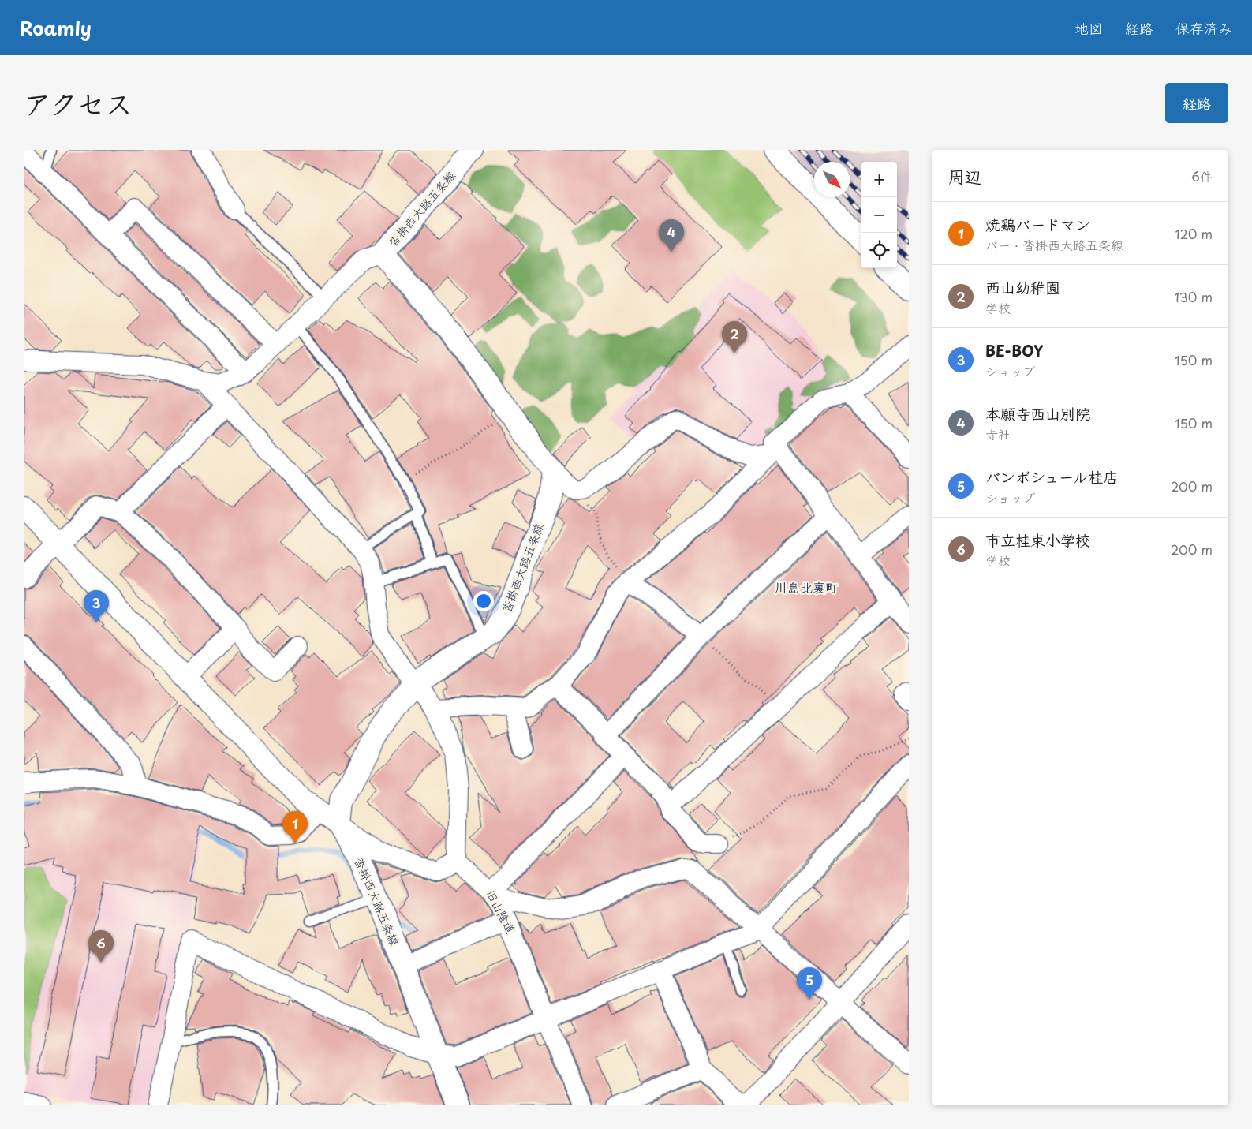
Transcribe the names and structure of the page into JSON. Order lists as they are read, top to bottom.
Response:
{
  "streets": {
    "main road": ["沓掛西大路五条線"],
    "street": ["旧山陰道"]
  },
  "districts": ["川島北裏町"],
  "north": "bottom right",
  "page": {
    "header": "Roamly",
    "nav": ["地図", "経路", "保存済み"],
    "title": "アクセス",
    "buttons": "経路",
    "heading": ["周辺", "6件"],
    "map_buttons": ["+", "−"],
    "list": [
      {
        "mark": "1",
        "name": "焼鶏バードマン",
        "note": "バー · 沓掛西大路五条線",
        "value": "120 m"
      },
      {
        "mark": "2",
        "name": "西山幼稚園",
        "note": "学校",
        "value": "130 m"
      },
      {
        "mark": "3",
        "name": "BE-BOY",
        "note": "ショップ",
        "value": "150 m"
      },
      {
        "mark": "4",
        "name": "本願寺西山別院",
        "note": "寺社",
        "value": "150 m"
      },
      {
        "mark": "5",
        "name": "バンボシュール桂店",
        "note": "ショップ",
        "value": "200 m"
      },
      {
        "mark": "6",
        "name": "市立桂東小学校",
        "note": "学校",
        "value": "200 m"
      }
    ],
    "pins": [
      "4",
      "2",
      "3",
      "1",
      "6",
      "5"
    ]
  }
}
